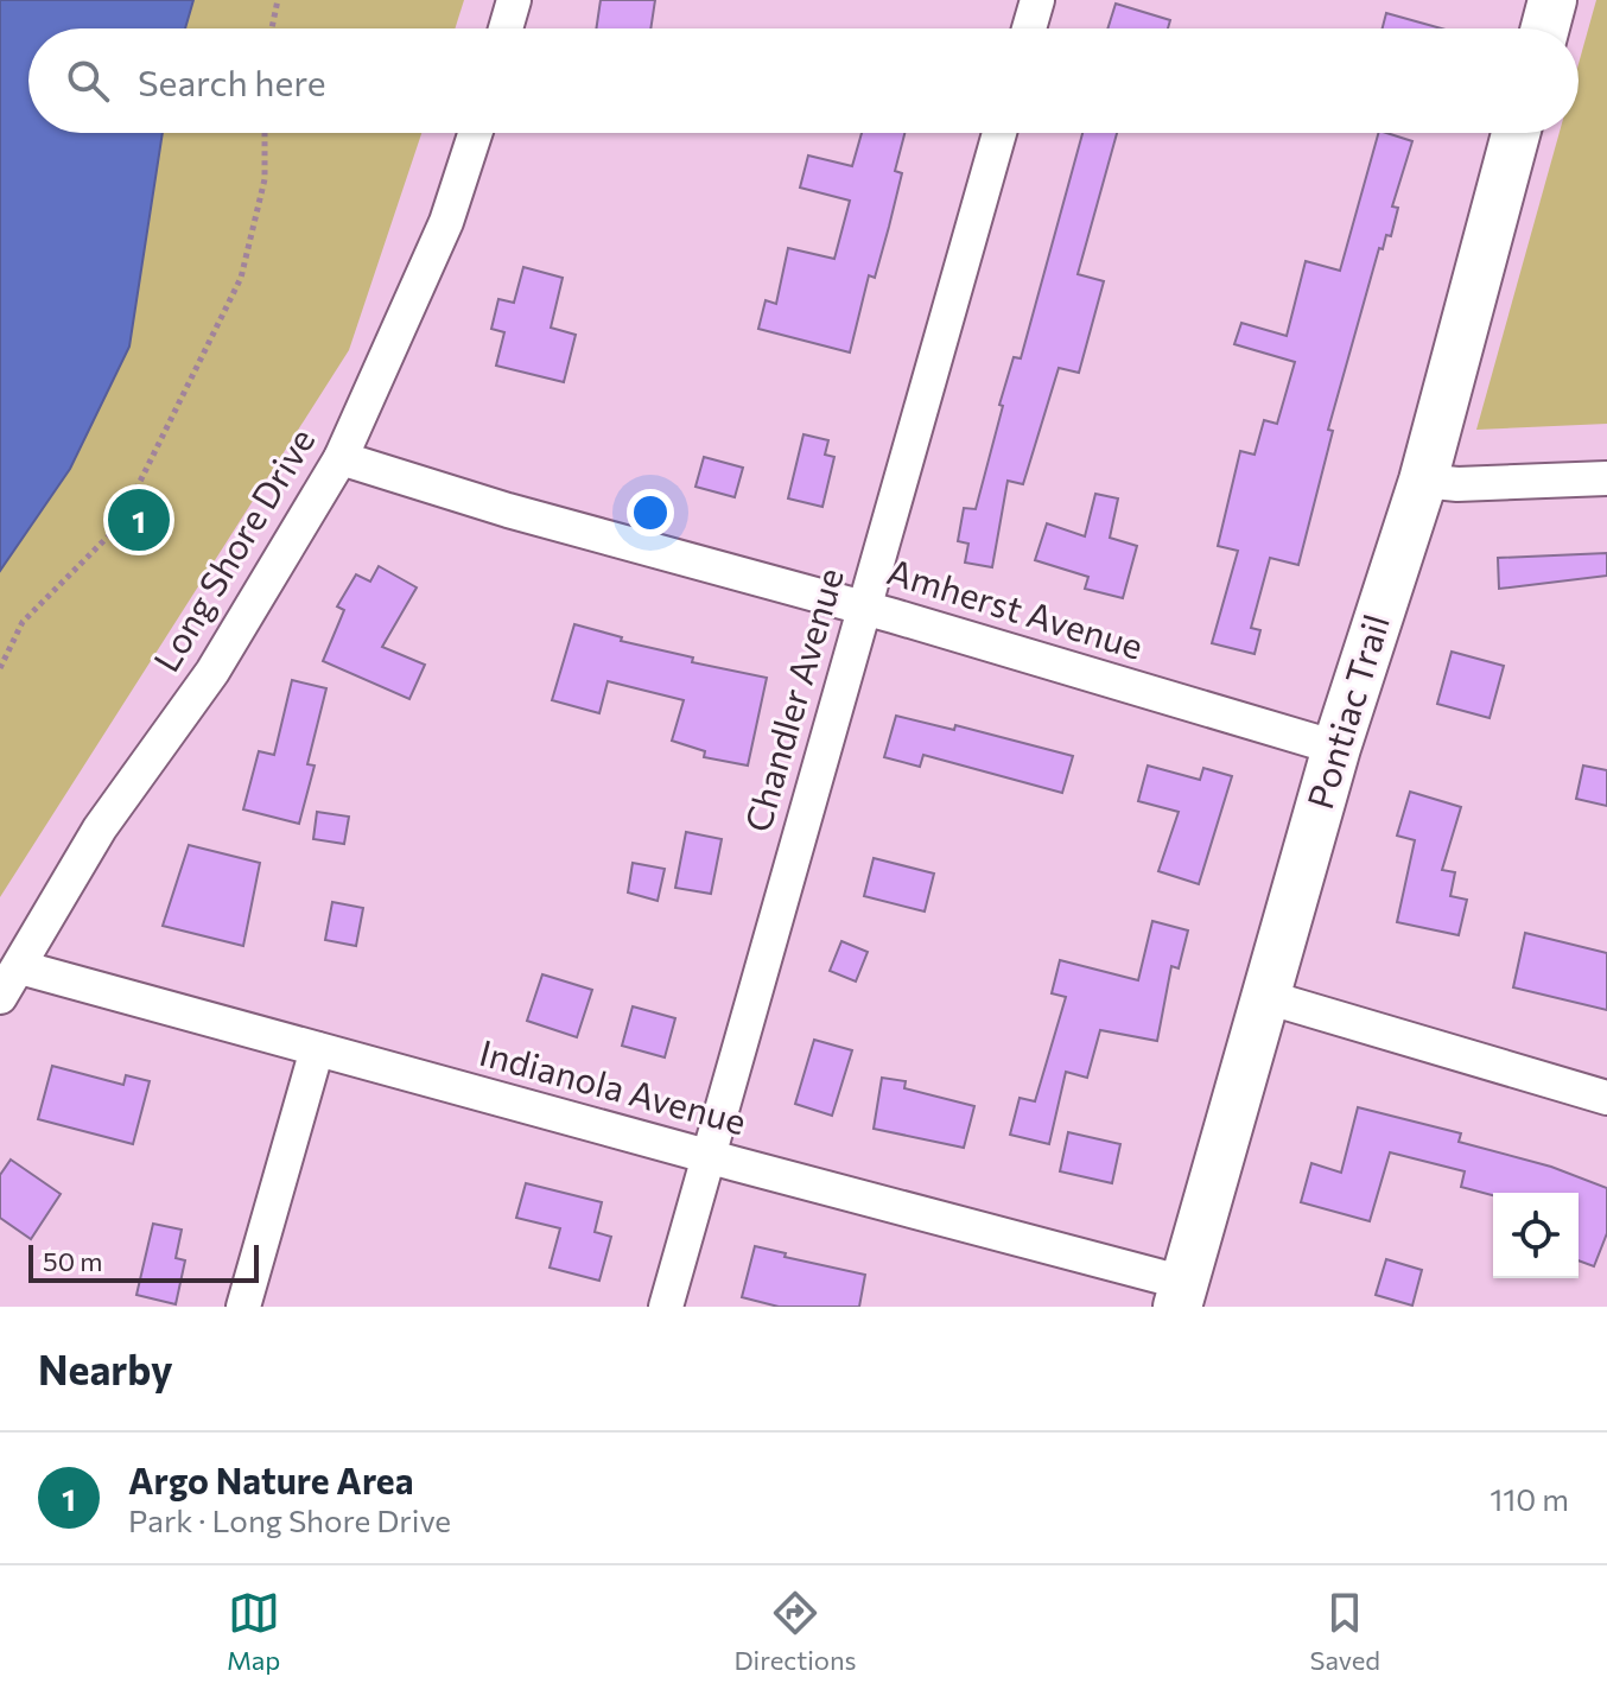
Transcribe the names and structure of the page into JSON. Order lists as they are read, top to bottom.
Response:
{
  "streets": {
    "main road": ["Pontiac Trail"],
    "street": [
      "Long Shore Drive",
      "Amherst Avenue",
      "Chandler Avenue",
      "Indianola Avenue"
    ]
  },
  "crossings": [
    ["Long Shore Drive", "Amherst Avenue"],
    ["Long Shore Drive", "Indianola Avenue"],
    ["Amherst Avenue", "Chandler Avenue"],
    ["Amherst Avenue", "Pontiac Trail"],
    ["Chandler Avenue", "Indianola Avenue"],
    ["Pontiac Trail", "Indianola Avenue"]
  ],
  "scale_bar": "50 m",
  "page": {
    "search": "Search here",
    "pins": "1",
    "scale": "50 m",
    "heading": "Nearby",
    "list": [
      {
        "mark": "1",
        "name": "Argo Nature Area",
        "note": "Park · Long Shore Drive",
        "value": "110 m"
      }
    ],
    "nav": ["Map", "Directions", "Saved"]
  }
}
